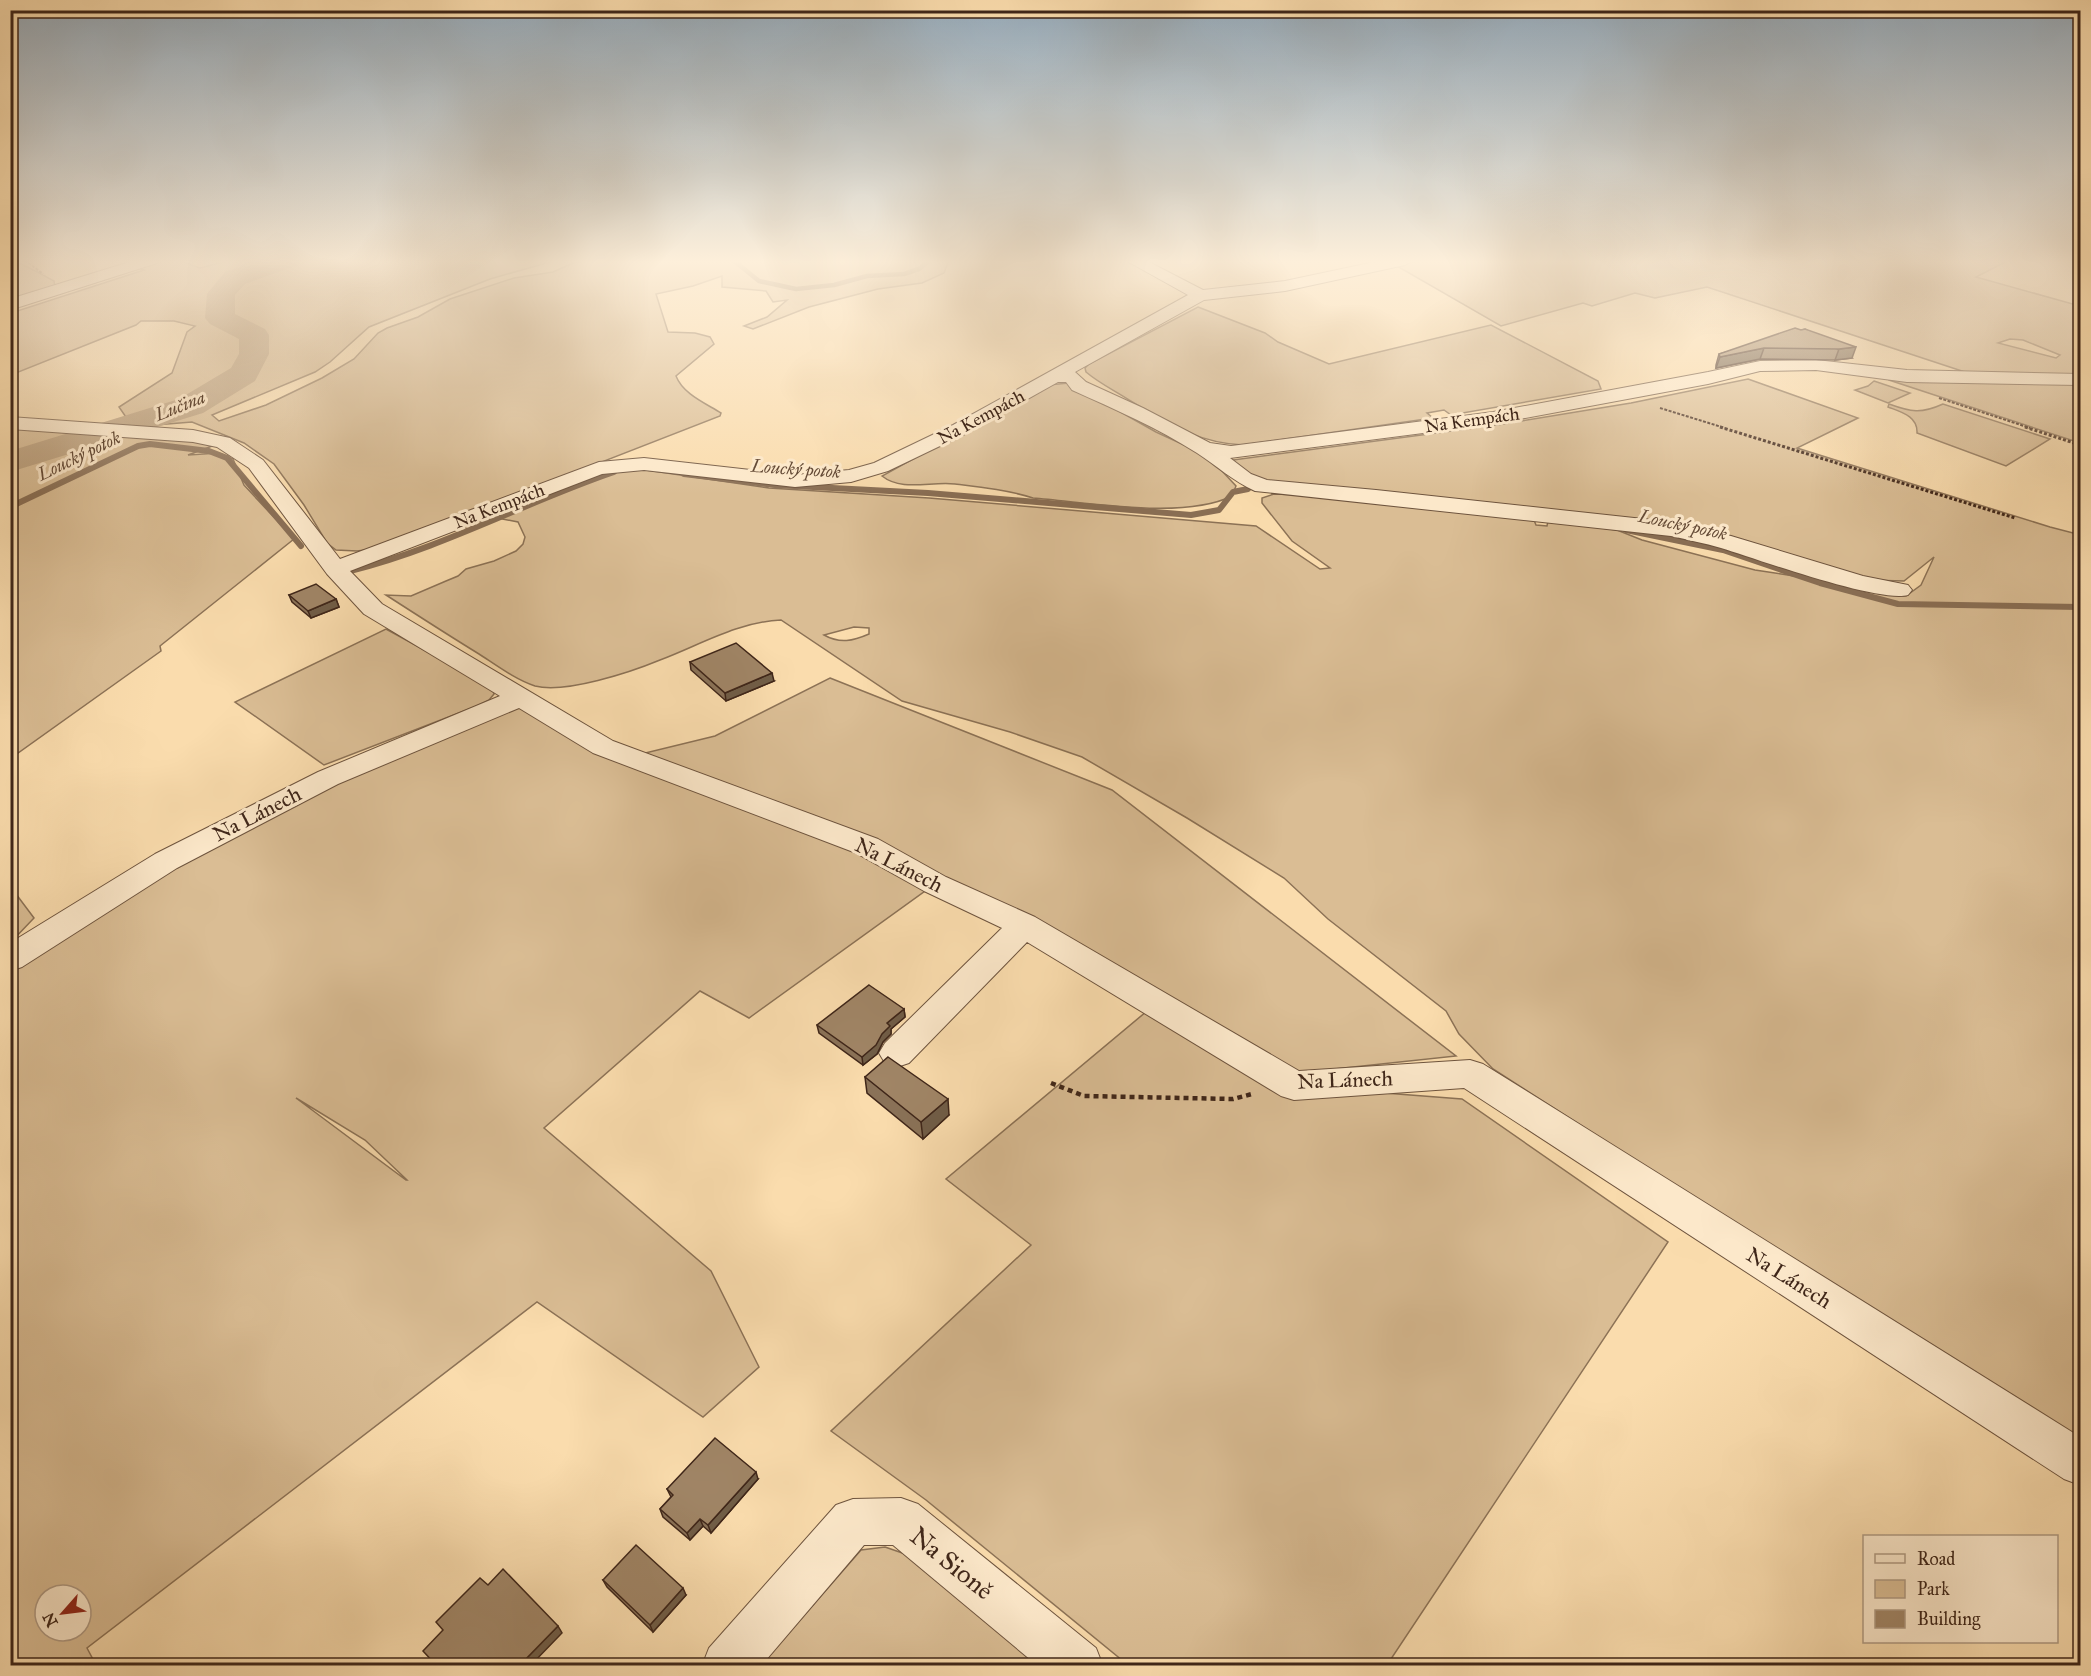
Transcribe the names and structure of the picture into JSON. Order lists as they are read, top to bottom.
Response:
{
  "streets": {
    "street": ["Na Kempách", "Na Lánech", "Na Sioně"]
  },
  "crossings": [
    ["Na Kempách", "Na Lánech"]
  ],
  "water": ["Lučina", "Loucký potok"],
  "legend": ["Road", "Park", "Building"],
  "north": "bottom left"
}
